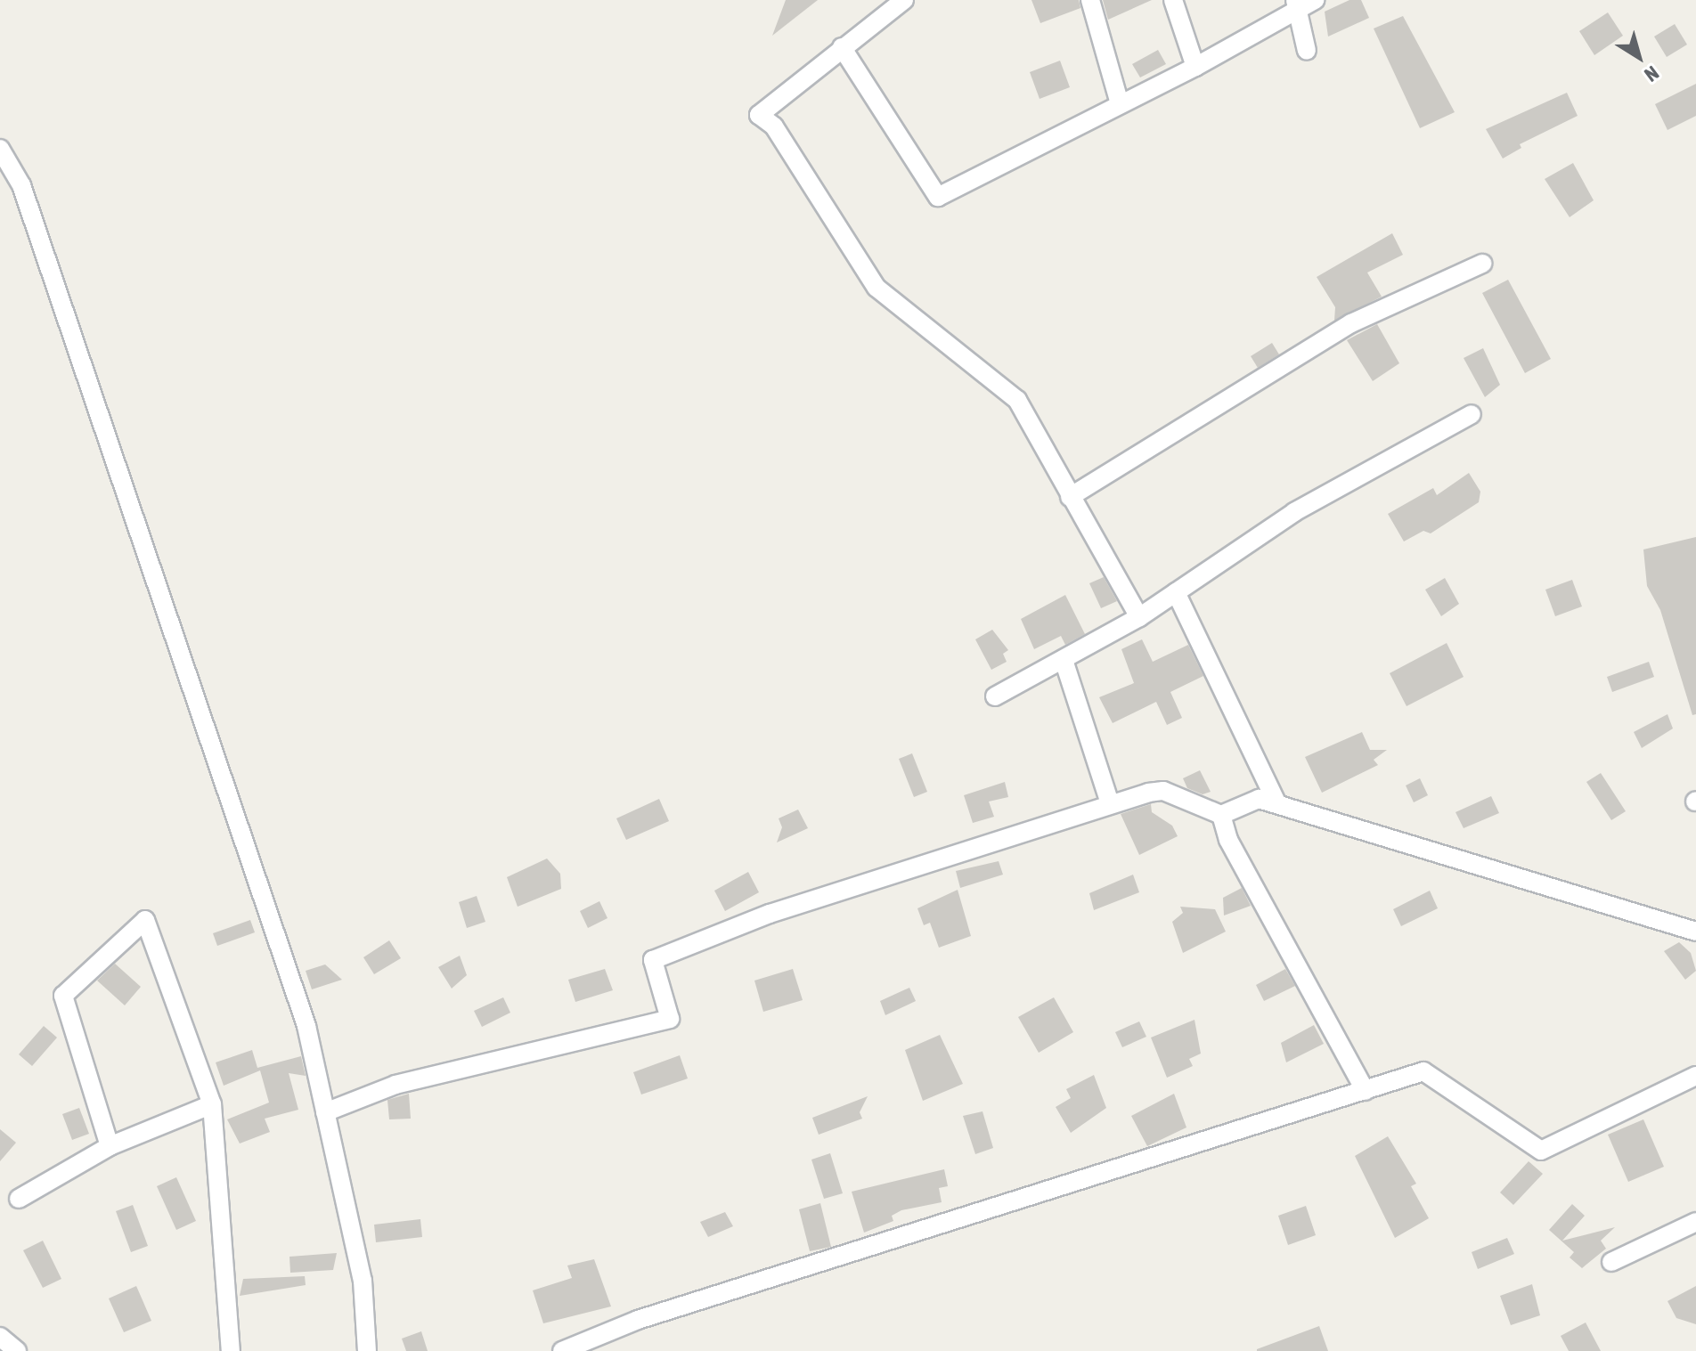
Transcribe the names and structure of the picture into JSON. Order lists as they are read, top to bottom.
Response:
{
  "north": "bottom right"
}
